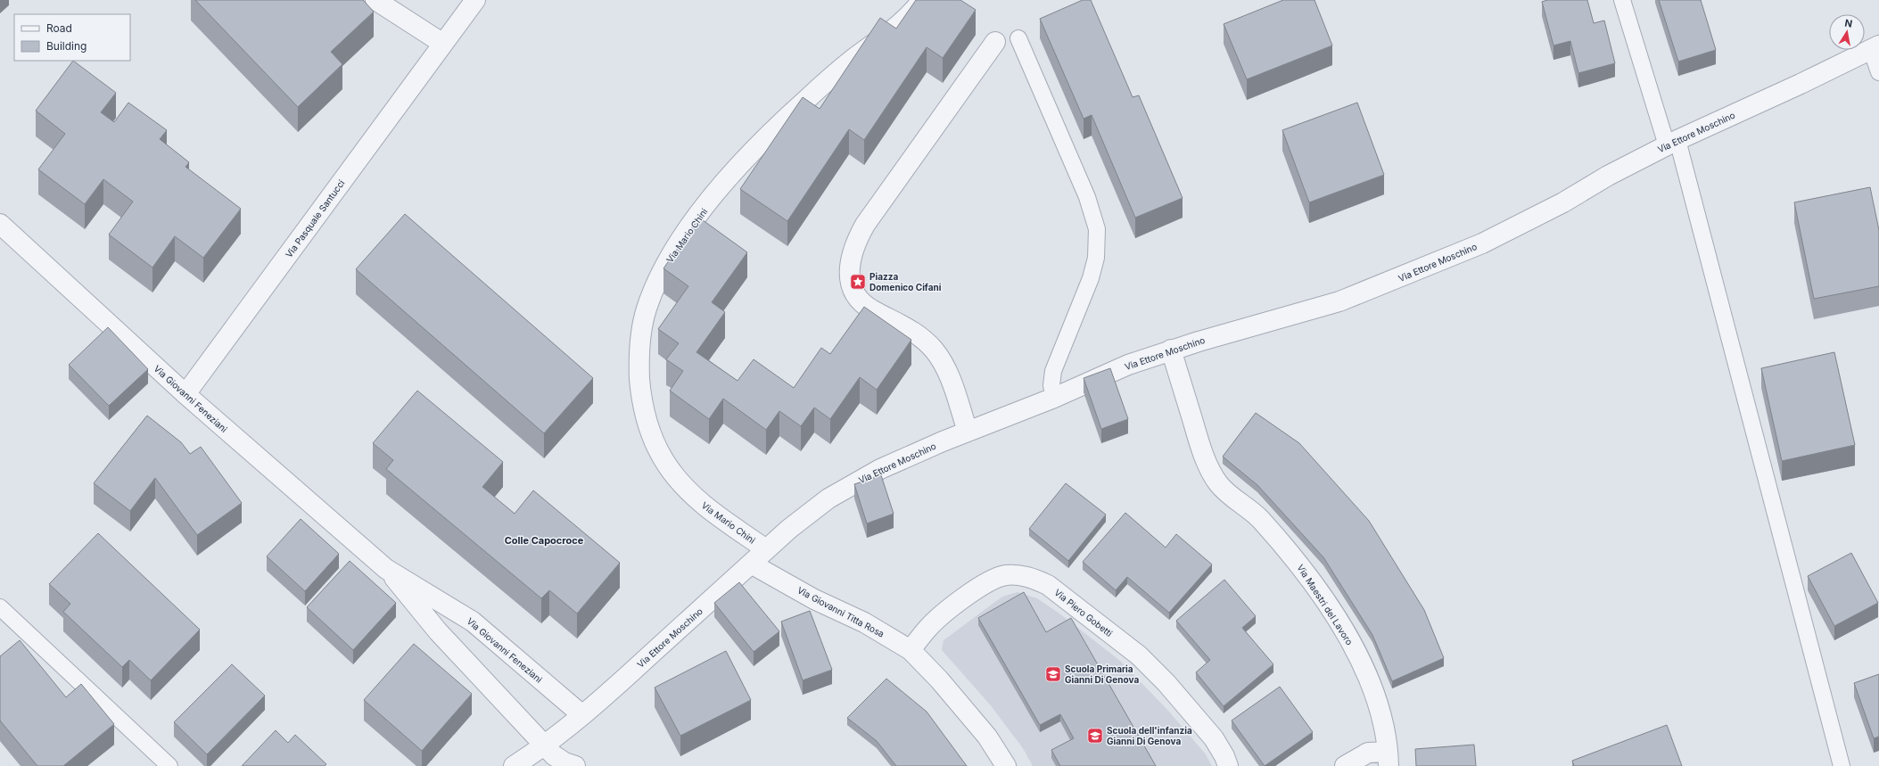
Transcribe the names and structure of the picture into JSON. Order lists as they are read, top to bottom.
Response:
{
  "streets": {
    "street": [
      "Via Ettore Moschino",
      "Via Pasquale Santucci",
      "Via Mario Chini",
      "Via Giovanni Feneziani",
      "Via Maestri del Lavoro",
      "Via Giovanni Titta Rosa",
      "Via Piero Gobetti"
    ]
  },
  "crossings": [
    ["Via Ettore Moschino", "Via Mario Chini"],
    ["Via Ettore Moschino", "Via Giovanni Feneziani"],
    ["Via Ettore Moschino", "Via Maestri del Lavoro"],
    ["Via Ettore Moschino", "Via Giovanni Titta Rosa"],
    ["Via Pasquale Santucci", "Via Giovanni Feneziani"],
    ["Via Giovanni Titta Rosa", "Via Piero Gobetti"]
  ],
  "districts": ["Colle Capocroce"],
  "places": {
    "place": ["Piazza Domenico Cifani"],
    "school or university": ["Scuola Primaria Gianni Di Genova", "Scuola dell'infanzia Gianni Di Genova"]
  },
  "legend": ["Road", "Building"],
  "north": "top"
}
